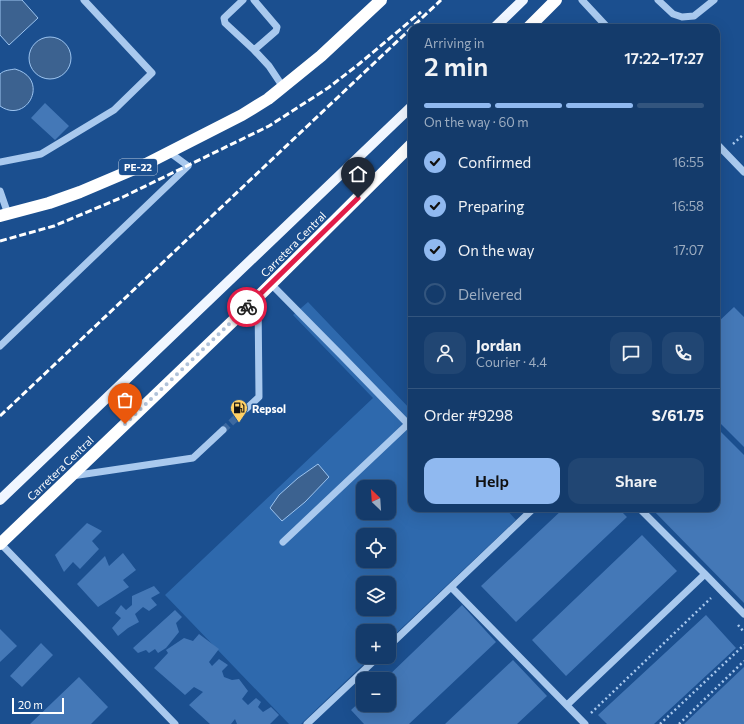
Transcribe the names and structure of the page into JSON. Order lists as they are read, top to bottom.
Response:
{
  "streets": {
    "highway": ["PE-22", "Carretera Central"]
  },
  "places": {
    "fuel station": ["Repsol"]
  },
  "scale_bar": "20 m",
  "north": "top left",
  "page": {
    "heading": ["2 min", "Arriving in", "17:22–17:27"],
    "panel": [
      "Jordan",
      "Courier · 4.4",
      "Order #9298",
      "S/61.75"
    ],
    "bar": "On the way · 60 m",
    "list": [
      ["Confirmed", "16:55"],
      ["Preparing", "16:58"],
      ["On the way", "17:07"],
      "Delivered"
    ],
    "buttons": ["Help", "Share"],
    "map_buttons": ["+", "−"],
    "scale": "20 m"
  }
}
